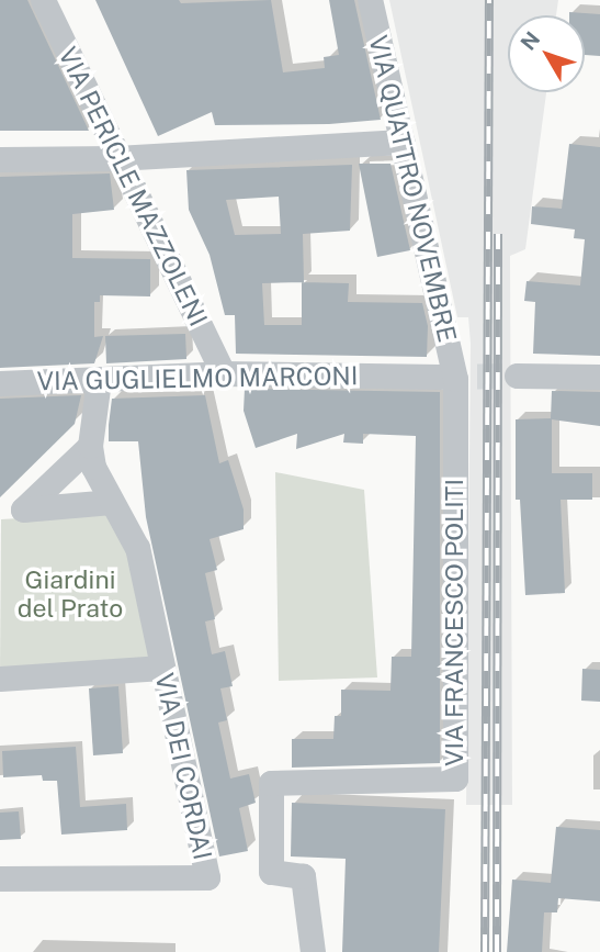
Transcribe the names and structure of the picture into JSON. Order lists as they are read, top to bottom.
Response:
{
  "streets": {
    "street": [
      "VIA PERICLE MAZZOLENI",
      "VIA QUATTRO NOVEMBRE",
      "VIA GUGLIELMO MARCONI",
      "VIA FRANCESCO POLITI",
      "VIA DEI CORDAI"
    ]
  },
  "crossings": [
    ["VIA PERICLE MAZZOLENI", "VIA GUGLIELMO MARCONI"],
    ["VIA QUATTRO NOVEMBRE", "VIA GUGLIELMO MARCONI"],
    ["VIA QUATTRO NOVEMBRE", "VIA FRANCESCO POLITI"],
    ["VIA GUGLIELMO MARCONI", "VIA FRANCESCO POLITI"],
    ["VIA GUGLIELMO MARCONI", "VIA DEI CORDAI"]
  ],
  "parks": ["Giardini del Prato"],
  "north": "top left"
}
